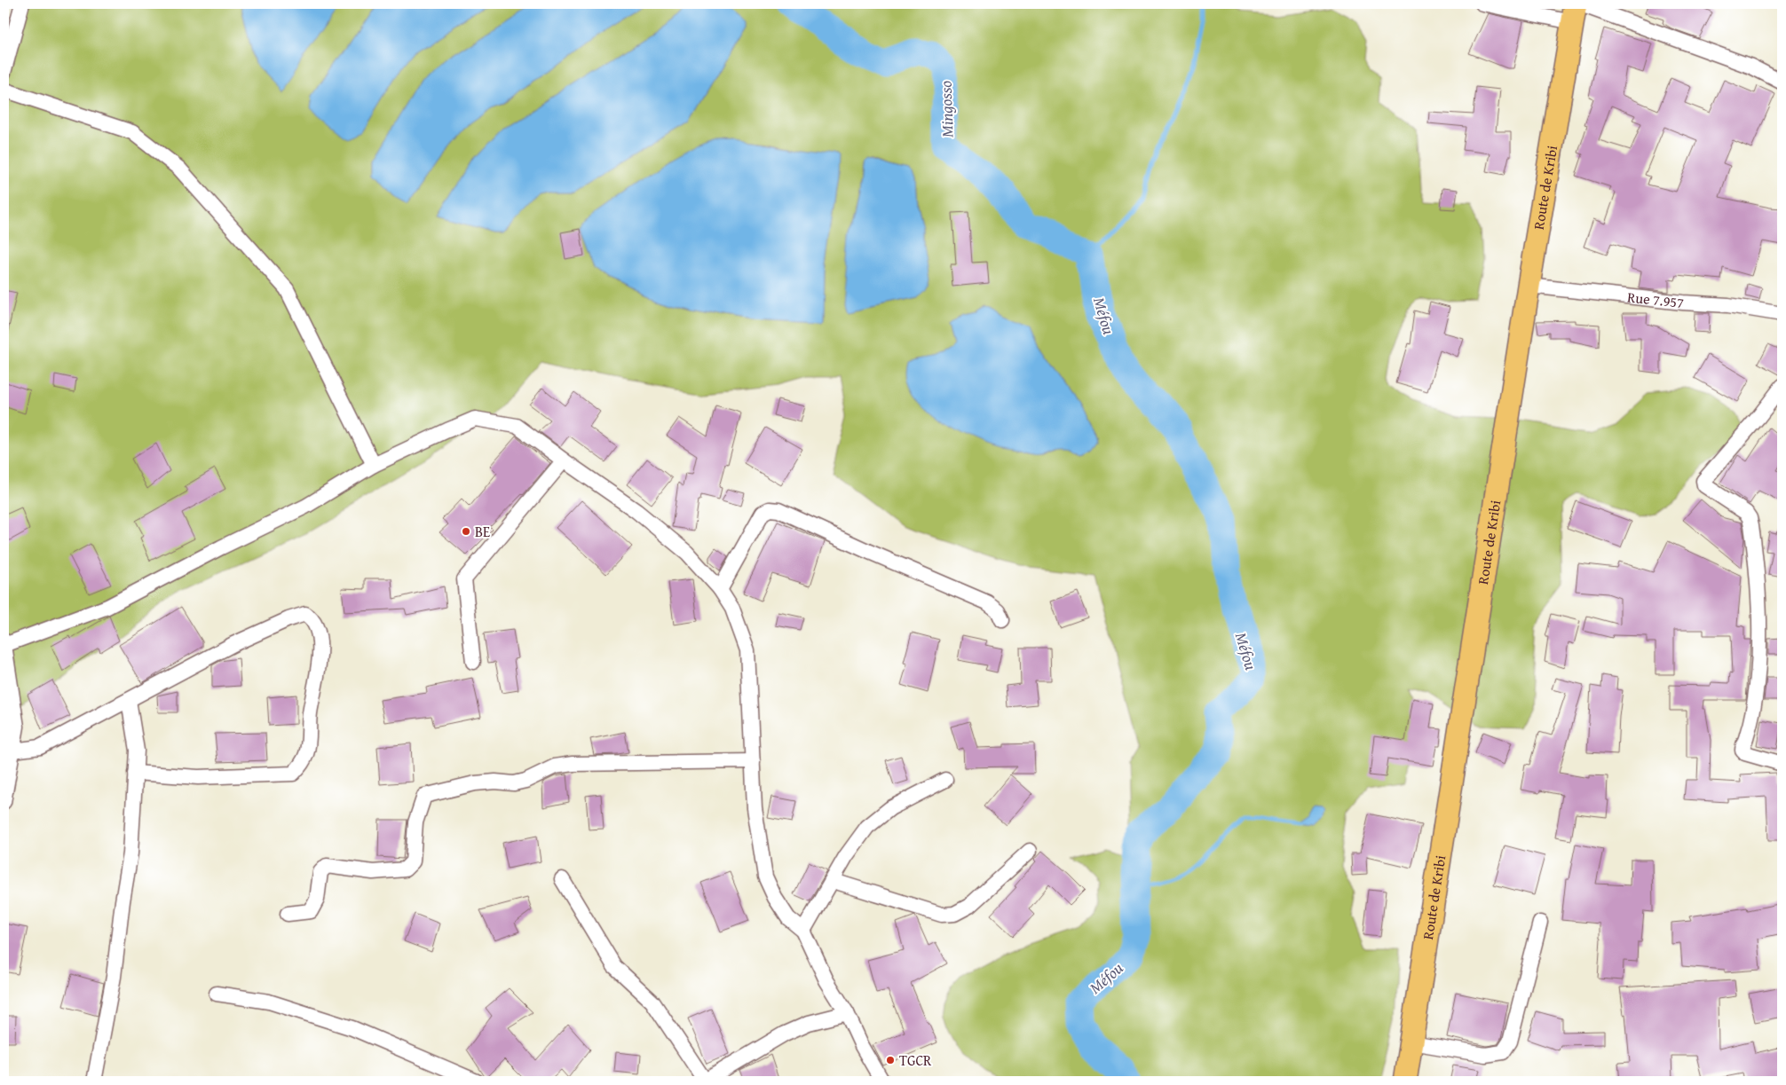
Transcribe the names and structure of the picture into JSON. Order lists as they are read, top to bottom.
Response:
{
  "streets": {
    "main road": ["Route de Kribi"],
    "street": ["Rue 7.957"]
  },
  "crossings": [
    ["Route de Kribi", "Rue 7.957"]
  ],
  "water": ["Mingosso", "Méfou"],
  "places": ["BE", "TGCR"]
}
